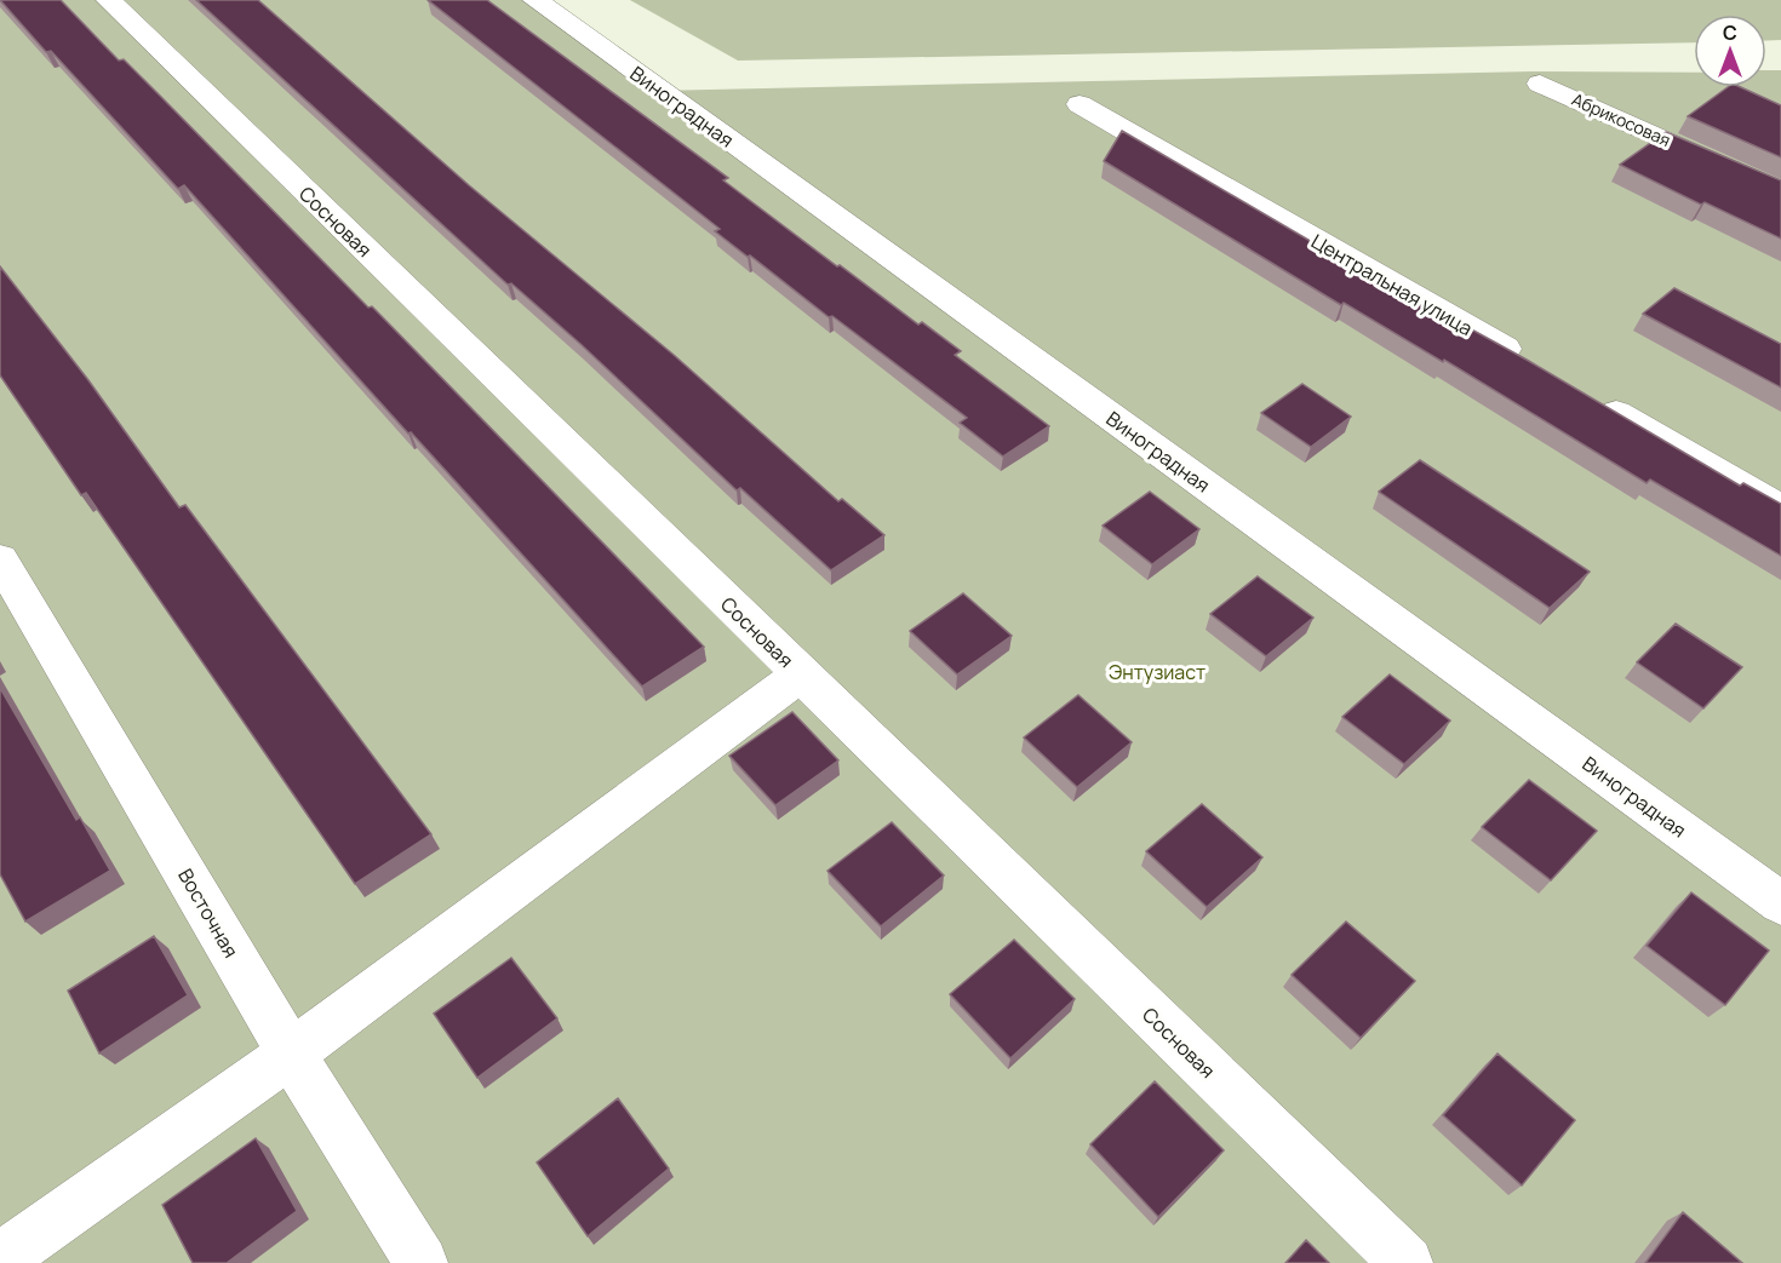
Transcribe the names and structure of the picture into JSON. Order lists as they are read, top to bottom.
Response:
{
  "streets": {
    "street": [
      "Виноградная",
      "Абрикосовая",
      "Сосновая",
      "Центральная улица",
      "Восточная"
    ]
  },
  "parks": ["Энтузиаст"],
  "north": "top"
}
